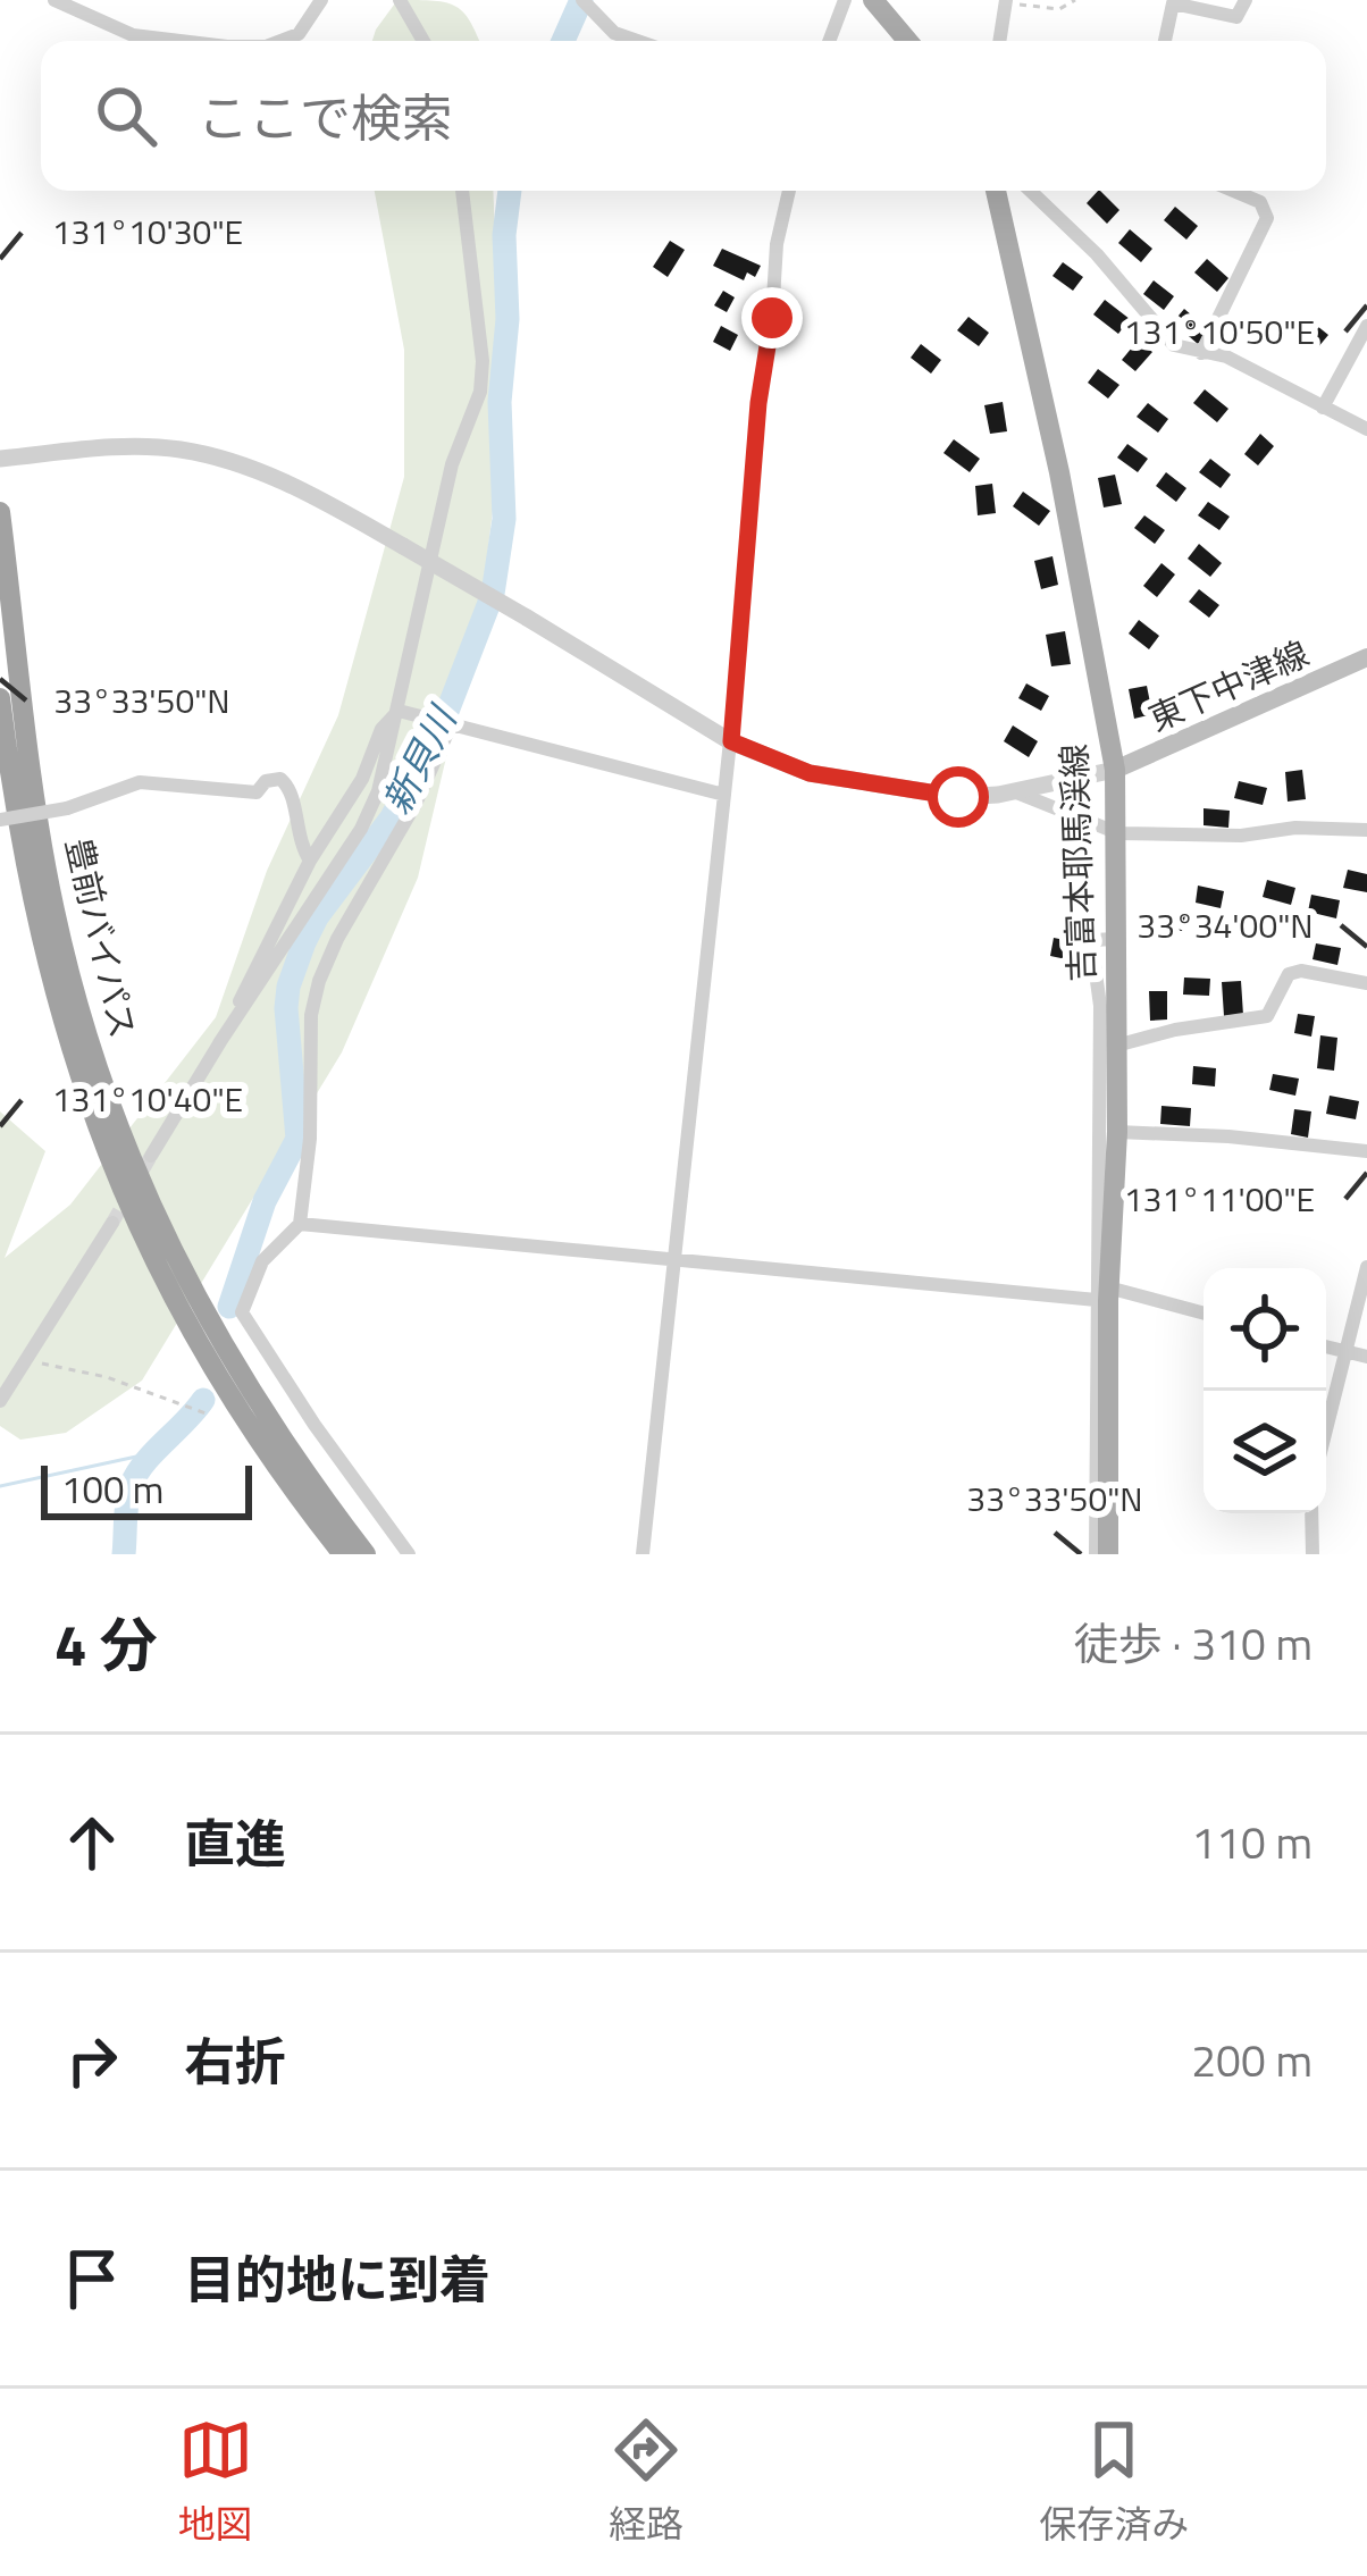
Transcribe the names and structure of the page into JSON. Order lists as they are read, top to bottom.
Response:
{
  "streets": {
    "highway": ["豊前バイパス"],
    "main road": ["東下中津線", "吉富本耶馬渓線"]
  },
  "crossings": [
    ["東下中津線", "吉富本耶馬渓線"]
  ],
  "water": ["新貝川"],
  "scale_bar": "100 m",
  "page": {
    "search": "ここで検索",
    "scale": "100 m",
    "heading": ["4 分", "徒歩 · 310 m"],
    "list": [
      ["直進", "110 m"],
      ["右折", "200 m"],
      "目的地に到着"
    ],
    "nav": ["地図", "経路", "保存済み"]
  },
  "coordinates": [
    "131°10'30\"E",
    "131°10'50\"E",
    "33°33'50\"N",
    "33°34'00\"N",
    "131°10'40\"E",
    "131°11'00\"E"
  ]
}
